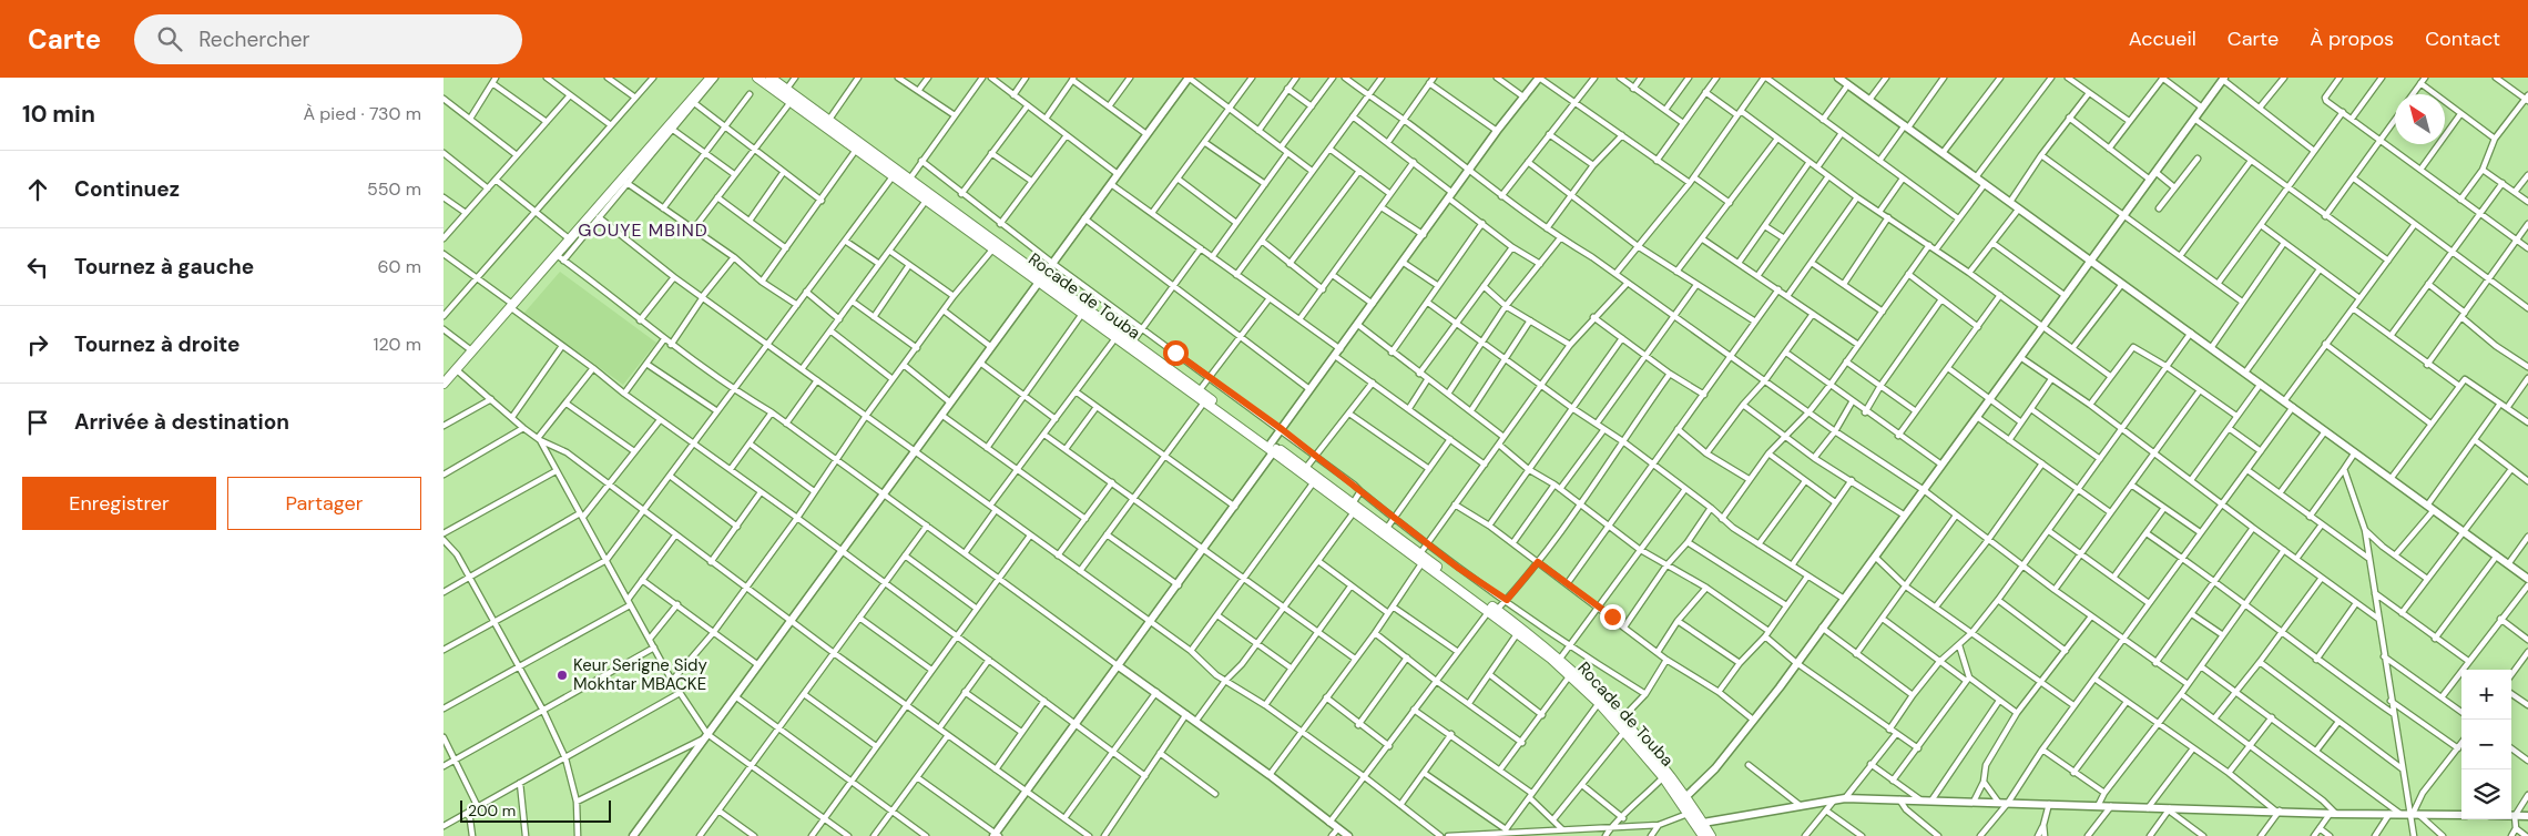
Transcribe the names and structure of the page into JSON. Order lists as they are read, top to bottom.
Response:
{
  "streets": {
    "main road": ["Rocade de Touba"]
  },
  "districts": ["GOUYE MBIND"],
  "places": ["Keur Serigne Sidy Mokhtar MBACKE"],
  "scale_bar": "200 m",
  "north": "top left",
  "page": {
    "header": "Carte",
    "search": "Rechercher",
    "nav": [
      "Accueil",
      "Carte",
      "À propos",
      "Contact"
    ],
    "heading": ["10 min", "À pied · 730 m"],
    "list": [
      ["Continuez", "550 m"],
      ["Tournez à gauche", "60 m"],
      ["Tournez à droite", "120 m"],
      "Arrivée à destination"
    ],
    "buttons": ["Enregistrer", "Partager"],
    "map_buttons": ["+", "−"],
    "scale": "200 m"
  }
}
